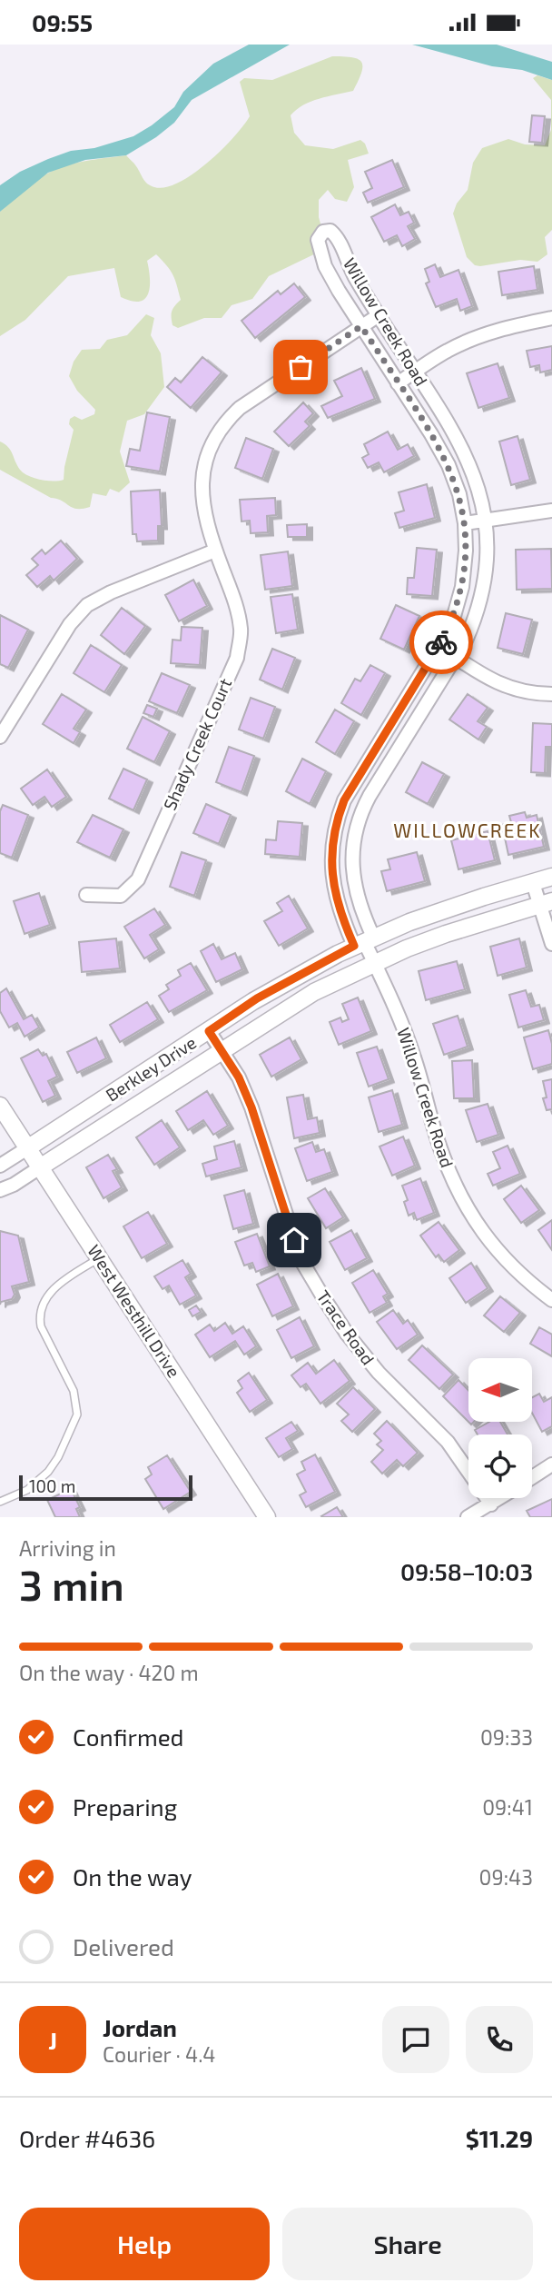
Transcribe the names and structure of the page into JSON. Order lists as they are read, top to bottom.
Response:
{
  "streets": {
    "street": [
      "Willow Creek Road",
      "Shady Creek Court",
      "Berkley Drive",
      "West Westhill Drive",
      "Trace Road"
    ]
  },
  "crossings": [
    ["Willow Creek Road", "Shady Creek Court"],
    ["Willow Creek Road", "Berkley Drive"],
    ["Berkley Drive", "West Westhill Drive"],
    ["Berkley Drive", "Trace Road"]
  ],
  "districts": ["WILLOWCREEK"],
  "scale_bar": "100 m",
  "north": "left",
  "page": {
    "status": "09:55",
    "scale": "100 m",
    "heading": ["3 min", "Arriving in", "09:58–10:03"],
    "panel": [
      "Jordan",
      "Courier · 4.4",
      "Order #4636",
      "$11.29"
    ],
    "bar": "On the way · 420 m",
    "list": [
      ["Confirmed", "09:33"],
      ["Preparing", "09:41"],
      ["On the way", "09:43"],
      "Delivered"
    ],
    "round": "J",
    "buttons": ["Help", "Share"]
  }
}
